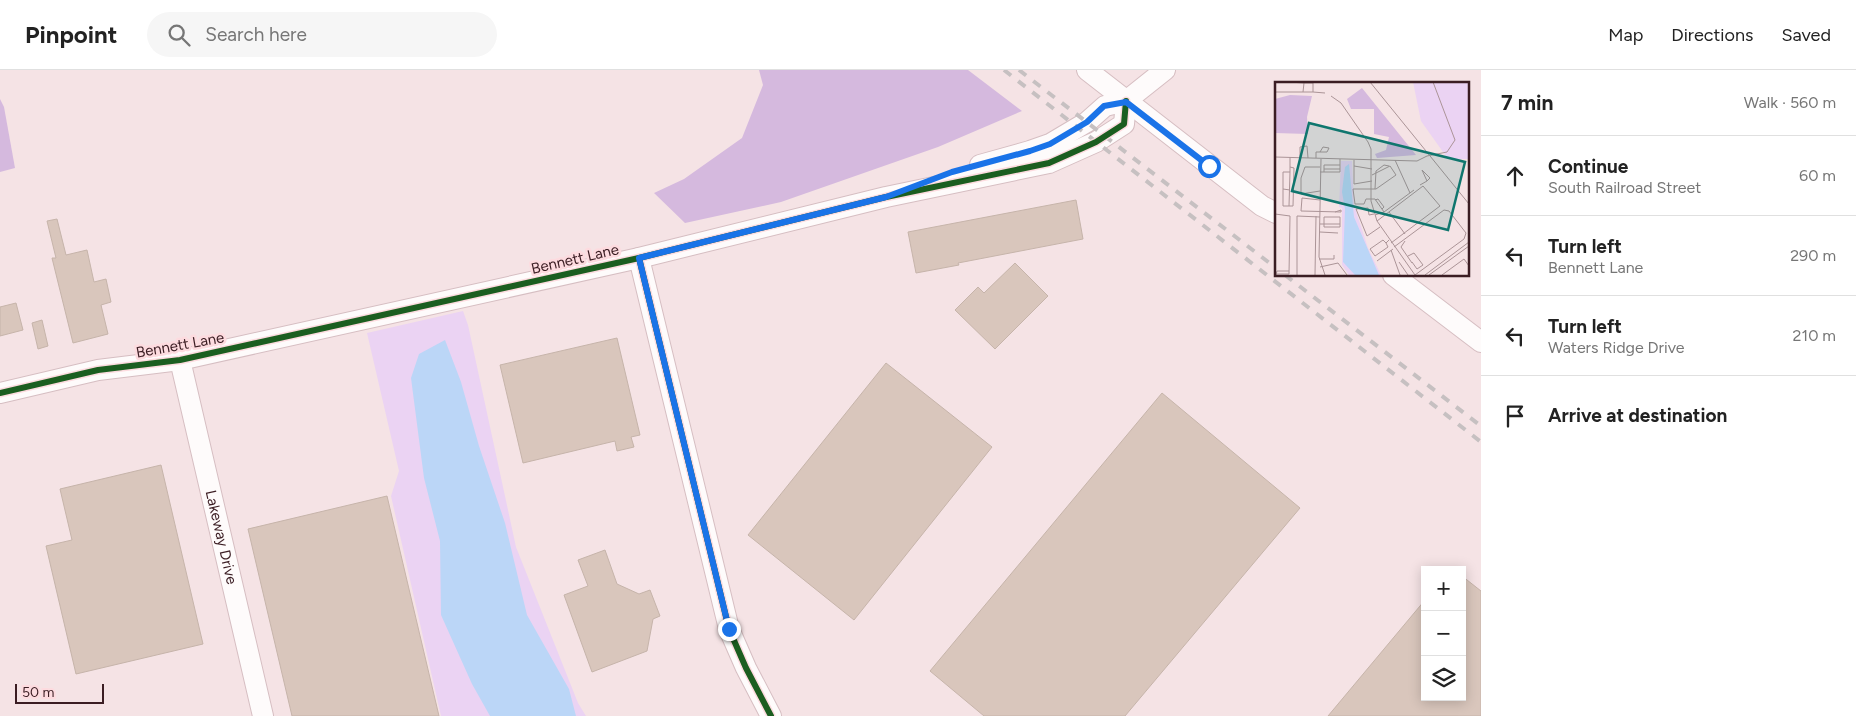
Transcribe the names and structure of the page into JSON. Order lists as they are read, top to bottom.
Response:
{
  "streets": {
    "street": ["Bennett Lane", "Lakeway Drive"]
  },
  "crossings": [
    ["Bennett Lane", "Lakeway Drive"]
  ],
  "scale_bar": "50 m",
  "page": {
    "header": "Pinpoint",
    "search": "Search here",
    "nav": ["Map", "Directions", "Saved"],
    "heading": ["7 min", "Walk · 560 m"],
    "list": [
      ["Continue", "South Railroad Street", "60 m"],
      ["Turn left", "Bennett Lane", "290 m"],
      ["Turn left", "Waters Ridge Drive", "210 m"],
      "Arrive at destination"
    ],
    "map_buttons": ["+", "−"],
    "scale": "50 m"
  }
}
